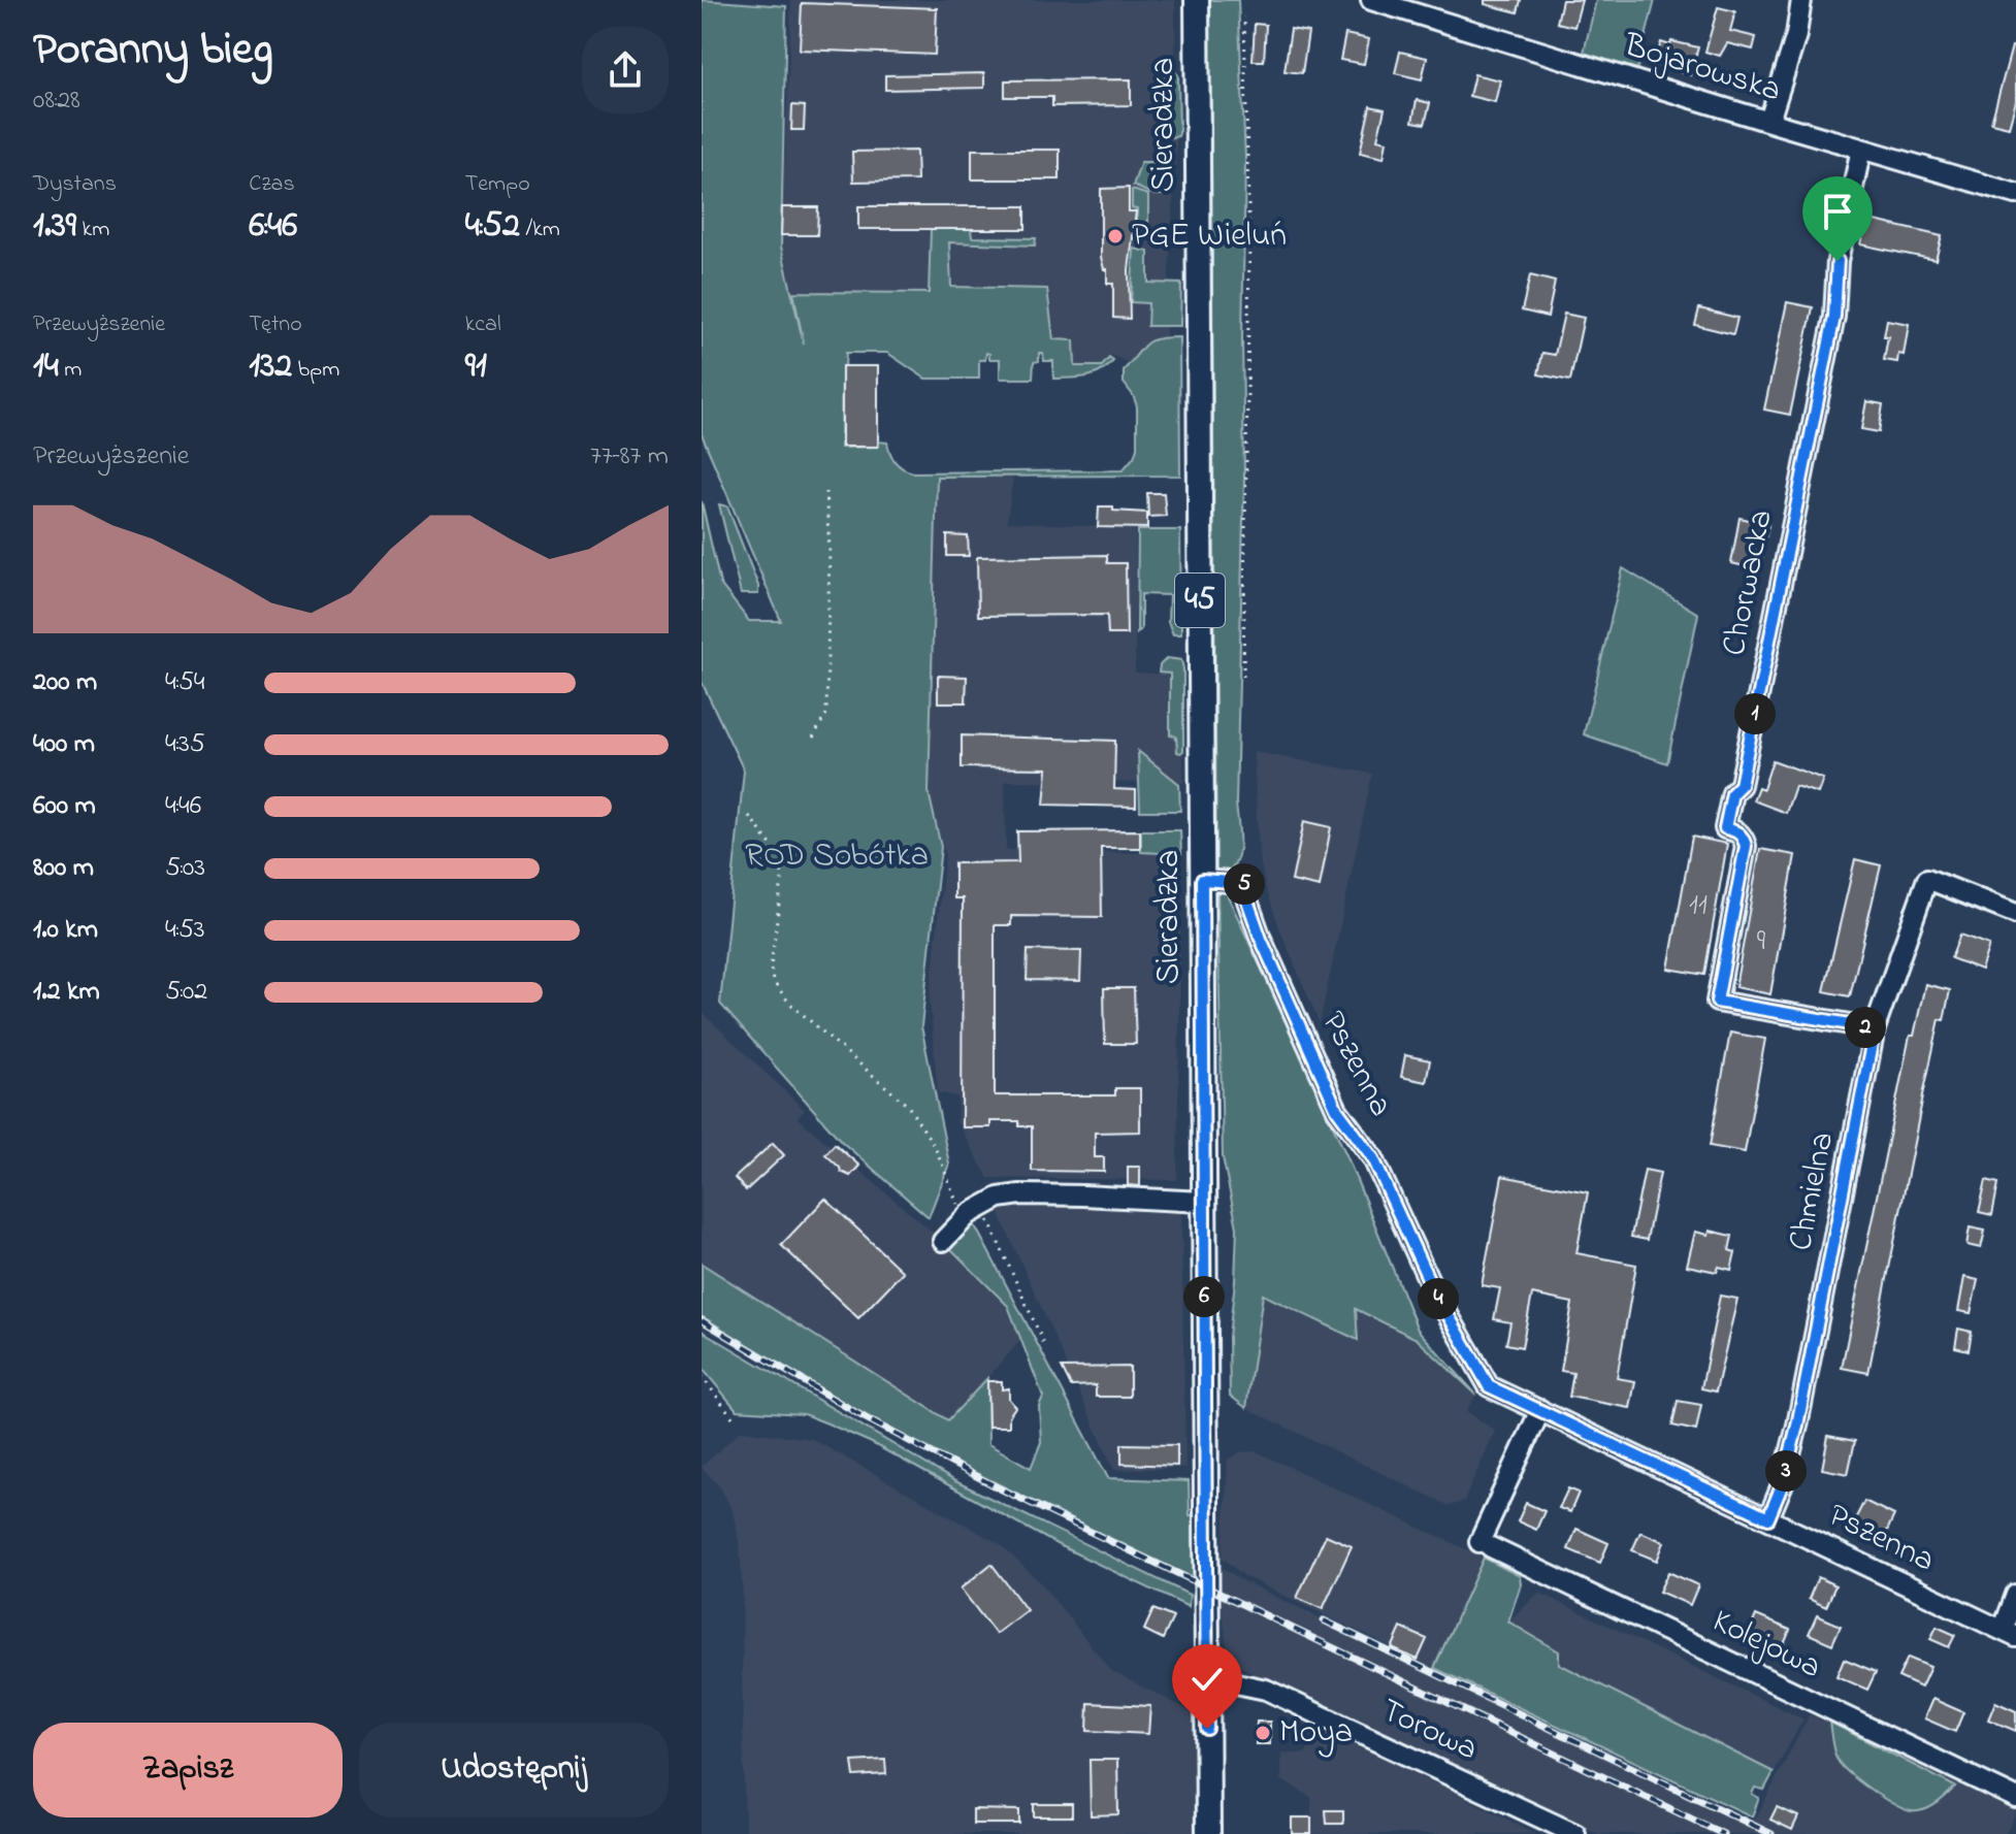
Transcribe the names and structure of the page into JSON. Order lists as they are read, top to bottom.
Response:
{
  "streets": {
    "main road": ["Sieradzka", "45"],
    "street": [
      "Bojarowska",
      "Chorwacka",
      "Pszenna",
      "Chmielna",
      "Kolejowa",
      "Torowa"
    ]
  },
  "crossings": [
    ["Bojarowska", "Chorwacka"],
    ["Sieradzka", "Pszenna"],
    ["Sieradzka", "Torowa"],
    ["Chorwacka", "Chmielna"],
    ["Pszenna", "Chmielna"],
    ["Pszenna", "Kolejowa"]
  ],
  "parks": ["ROD Sobótka"],
  "places": ["PGE Wieluń", "Moya"],
  "house_numbers": ["11", "9"],
  "page": {
    "heading": ["Poranny bieg", "08:28"],
    "stats": [
      ["Dystans", "1.39 km"],
      ["Czas", "6:46"],
      ["Tempo", "4:52 /km"],
      ["Przewyższenie", "14 m"],
      ["Tętno", "132 bpm"],
      ["kcal", "91"]
    ],
    "chart": ["Przewyższenie", "77–87 m"],
    "list": [
      {
        "name": "200 m",
        "note": "4:54"
      },
      {
        "name": "400 m",
        "note": "4:35"
      },
      {
        "name": "600 m",
        "note": "4:46"
      },
      {
        "name": "800 m",
        "note": "5:03"
      },
      {
        "name": "1.0 km",
        "note": "4:53"
      },
      {
        "name": "1.2 km",
        "note": "5:02"
      }
    ],
    "pins": [
      "1",
      "5",
      "2",
      "6",
      "4",
      "3"
    ],
    "buttons": ["Zapisz", "Udostępnij"]
  }
}
